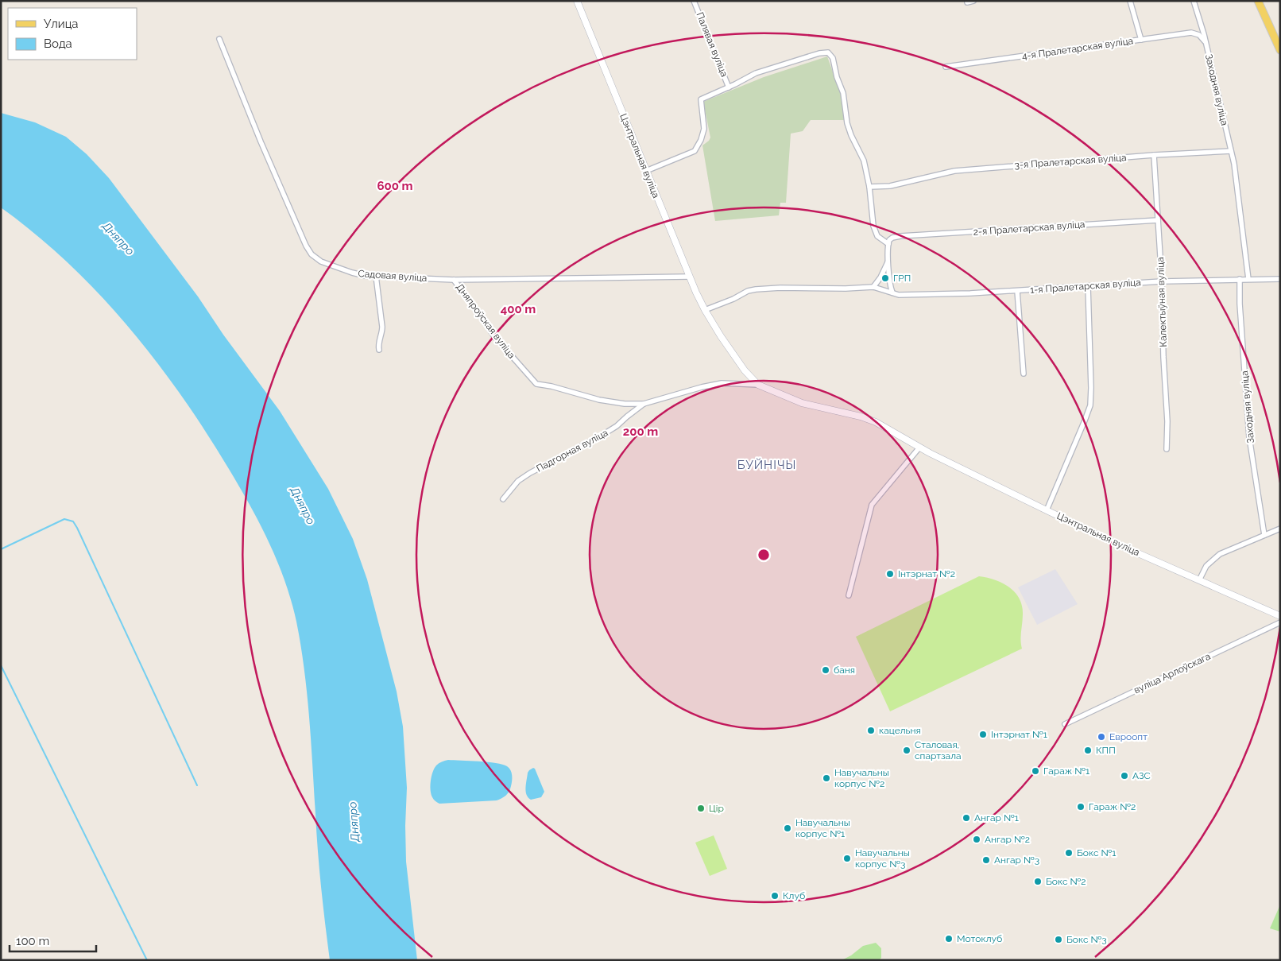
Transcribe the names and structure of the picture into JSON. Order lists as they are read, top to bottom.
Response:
{
  "streets": {
    "street": [
      "Палявая вуліца",
      "4-я Пралетарская вуліца",
      "Заходняя вуліца",
      "Цэнтральная вуліца",
      "3-я Пралетарская вуліца",
      "2-я Пралетарская вуліца",
      "Садовая вуліца",
      "1-я Пралетарская вуліца",
      "Калектыўная вуліца",
      "Дняпроўская вуліца",
      "Падгорная вуліца",
      "вуліца Арлоўскага"
    ]
  },
  "crossings": [
    ["4-я Пралетарская вуліца", "Заходняя вуліца"],
    ["Заходняя вуліца", "3-я Пралетарская вуліца"],
    ["Заходняя вуліца", "1-я Пралетарская вуліца"],
    ["Цэнтральная вуліца", "Садовая вуліца"],
    ["Цэнтральная вуліца", "Падгорная вуліца"],
    ["3-я Пралетарская вуліца", "Калектыўная вуліца"],
    ["2-я Пралетарская вуліца", "Калектыўная вуліца"],
    ["Садовая вуліца", "Дняпроўская вуліца"],
    ["1-я Пралетарская вуліца", "Калектыўная вуліца"],
    ["Дняпроўская вуліца", "Падгорная вуліца"]
  ],
  "districts": ["БУЙНІЧЫ"],
  "water": ["Дняпро"],
  "places": [
    "ГРП",
    "Інтэрнат №2",
    "баня",
    "кацельня",
    "Інтэрнат №1",
    "Евроопт",
    "Сталовая, спартзала",
    "КПП",
    "Гараж №1",
    "АЗС",
    "Навучальны корпус №2",
    "Гараж №2",
    "Цір",
    "Ангар №1",
    "Навучальны корпус №1",
    "Ангар №2",
    "Бокс №1",
    "Навучальны корпус №3",
    "Ангар №3",
    "Бокс №2",
    "Клуб",
    "Мотоклуб",
    "Бокс №3"
  ],
  "legend": ["Улица", "Вода"],
  "scale_bar": "100 m",
  "rings": ["600 m", "400 m", "200 m"]
}
